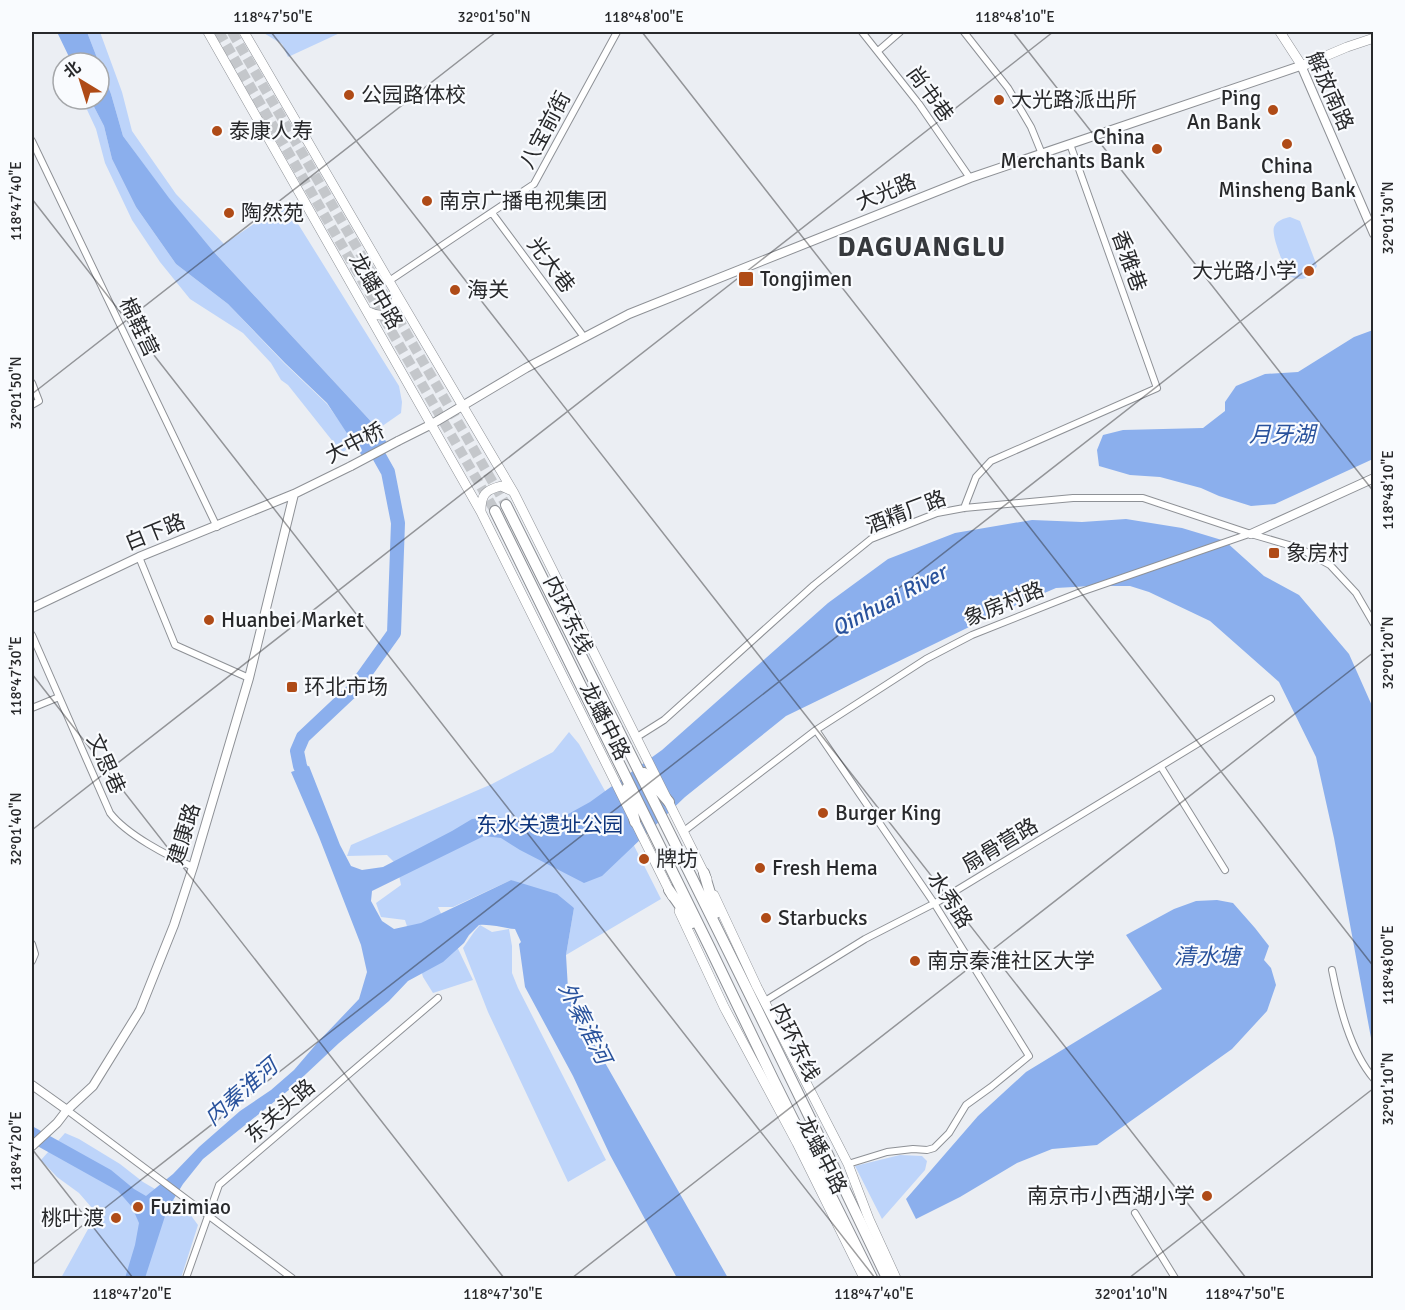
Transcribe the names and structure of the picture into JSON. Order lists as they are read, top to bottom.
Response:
{
  "streets": {
    "highway": ["内环东线"],
    "main road": ["龙蟠中路"],
    "street": [
      "解放南路",
      "尚书巷",
      "八宝前街",
      "大光路",
      "香雅巷",
      "光大巷",
      "棉鞋营",
      "大中桥",
      "酒精厂路",
      "白下路",
      "象房村路",
      "文思巷",
      "建康路",
      "扇骨营路",
      "水秀路",
      "东关头路"
    ]
  },
  "crossings": [
    ["解放南路", "大光路"],
    ["尚书巷", "大光路"],
    ["八宝前街", "光大巷"],
    ["八宝前街", "龙蟠中路"],
    ["大光路", "香雅巷"],
    ["大光路", "光大巷"],
    ["大光路", "龙蟠中路"],
    ["大光路", "大中桥"],
    ["香雅巷", "酒精厂路"],
    ["龙蟠中路", "大中桥"],
    ["龙蟠中路", "酒精厂路"],
    ["龙蟠中路", "象房村路"],
    ["龙蟠中路", "扇骨营路"],
    ["龙蟠中路", "水秀路"],
    ["棉鞋营", "白下路"],
    ["大中桥", "白下路"],
    ["大中桥", "建康路"],
    ["酒精厂路", "象房村路"],
    ["白下路", "建康路"],
    ["象房村路", "水秀路"],
    ["文思巷", "建康路"],
    ["扇骨营路", "水秀路"]
  ],
  "districts": ["DAGUANGLU"],
  "water": [
    "月牙湖",
    "Qinhuai River",
    "清水塘",
    "外秦淮河",
    "内秦淮河"
  ],
  "parks": ["东水关遗址公园"],
  "places": {
    "other": [
      "公园路体校",
      "大光路派出所",
      "Ping An Bank",
      "泰康人寿",
      "China Minsheng Bank",
      "China Merchants Bank",
      "南京广播电视集团",
      "陶然苑",
      "大光路小学",
      "海关",
      "Huanbei Market",
      "Burger King",
      "牌坊",
      "Fresh Hema",
      "Starbucks",
      "南京秦淮社区大学",
      "南京市小西湖小学",
      "Fuzimiao",
      "桃叶渡"
    ],
    "transit": ["Tongjimen", "象房村", "环北市场"]
  },
  "north": "top left",
  "coordinates": [
    "118°47'50\"E",
    "32°01'50\"N",
    "118°48'00\"E",
    "118°48'10\"E",
    "118°47'40\"E",
    "32°01'30\"N",
    "32°01'20\"N",
    "118°47'30\"E",
    "32°01'40\"N",
    "32°01'10\"N",
    "118°47'20\"E"
  ]
}
